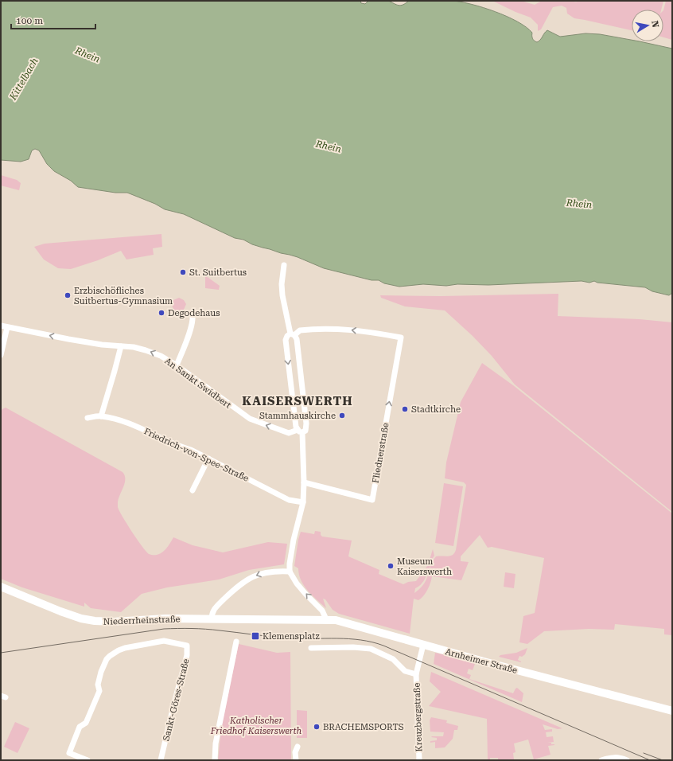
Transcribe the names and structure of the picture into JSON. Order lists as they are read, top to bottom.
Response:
{
  "streets": {
    "main road": ["Niederrheinstraße", "Arnheimer Straße"],
    "street": [
      "An Sankt Swidbert",
      "Fliednerstraße",
      "Friedrich-von-Spee-Straße",
      "Sankt-Göres-Straße",
      "Kreuzbergstraße"
    ]
  },
  "crossings": [
    ["Niederrheinstraße", "Arnheimer Straße"],
    ["Arnheimer Straße", "Kreuzbergstraße"]
  ],
  "one_way": ["An Sankt Swidbert"],
  "districts": ["KAISERSWERTH"],
  "water": ["Rhein", "Kittelbach"],
  "parks": ["Katholischer Friedhof Kaiserswerth"],
  "places": {
    "other": [
      "St. Suitbertus",
      "Erzbischöfliches Suitbertus-Gymnasium",
      "Degodehaus",
      "Stadtkirche",
      "Stammhauskirche",
      "Museum Kaiserswerth",
      "BRACHEMSPORTS"
    ],
    "transit": ["Klemensplatz"]
  },
  "scale_bar": "100 m",
  "north": "right"
}
